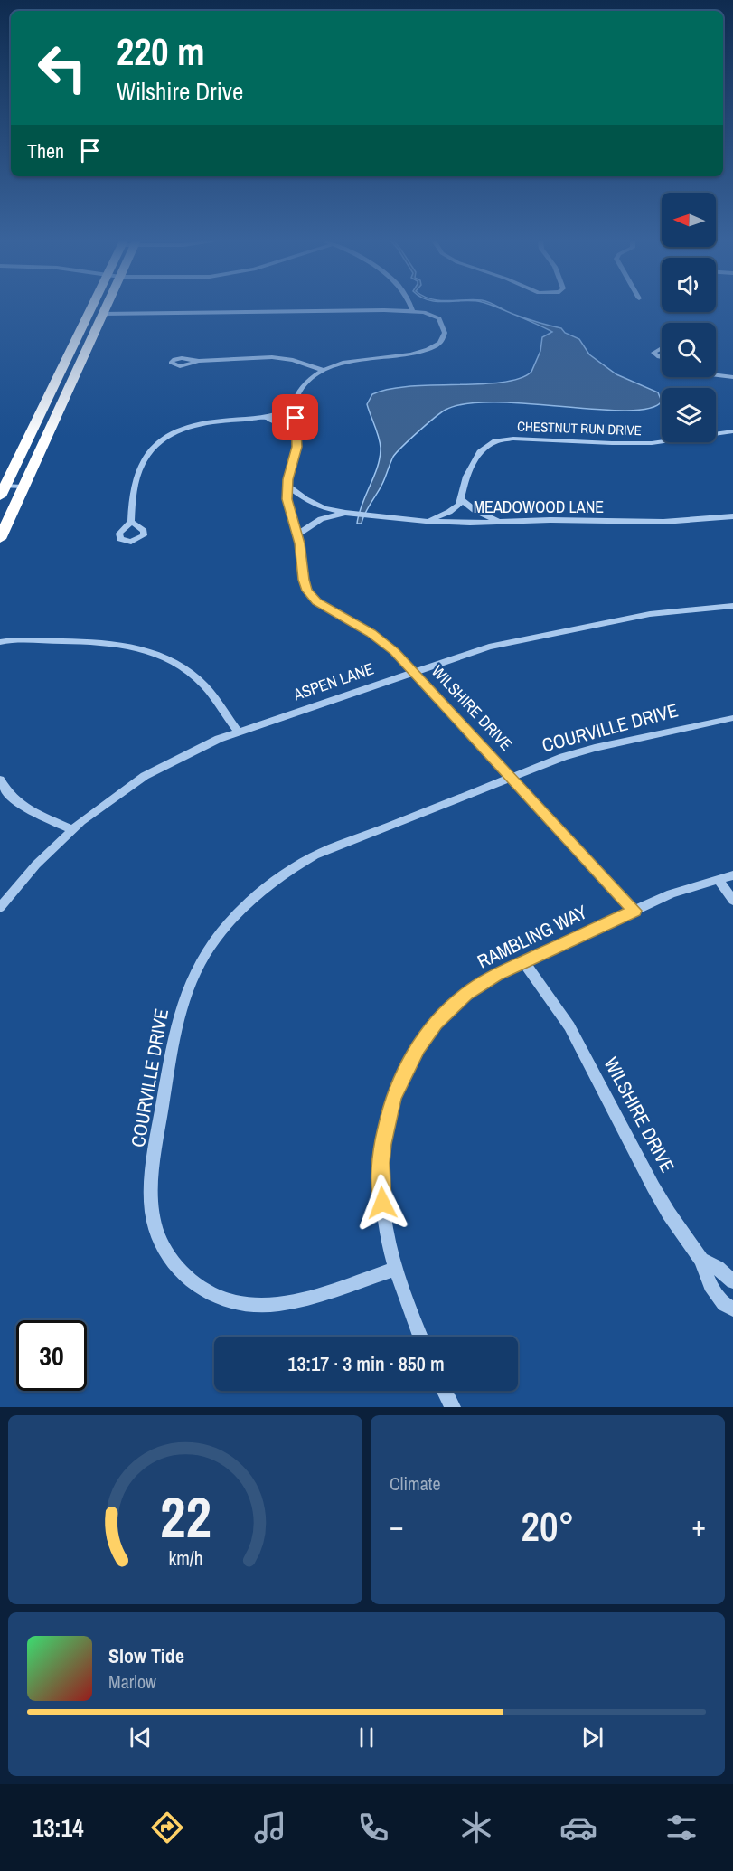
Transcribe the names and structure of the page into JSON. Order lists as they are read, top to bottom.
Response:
{
  "streets": {
    "street": [
      "CHESTNUT RUN DRIVE",
      "MEADOWOOD LANE",
      "ASPEN LANE",
      "WILSHIRE DRIVE",
      "COURVILLE DRIVE",
      "RAMBLING WAY"
    ]
  },
  "crossings": [
    ["ASPEN LANE", "WILSHIRE DRIVE"],
    ["WILSHIRE DRIVE", "COURVILLE DRIVE"],
    ["WILSHIRE DRIVE", "RAMBLING WAY"],
    ["COURVILLE DRIVE", "RAMBLING WAY"]
  ],
  "north": "left",
  "page": {
    "turn": ["220 m", "Wilshire Drive"],
    "then": "Then",
    "limit": "30",
    "trip": "13:17 · 3 min · 850 m",
    "tile": "Climate",
    "heat": ["−", "20°", "+"],
    "song": ["Slow Tide", "Marlow"],
    "tabs": "13:14",
    "gauge": ["22", "km/h"]
  }
}
